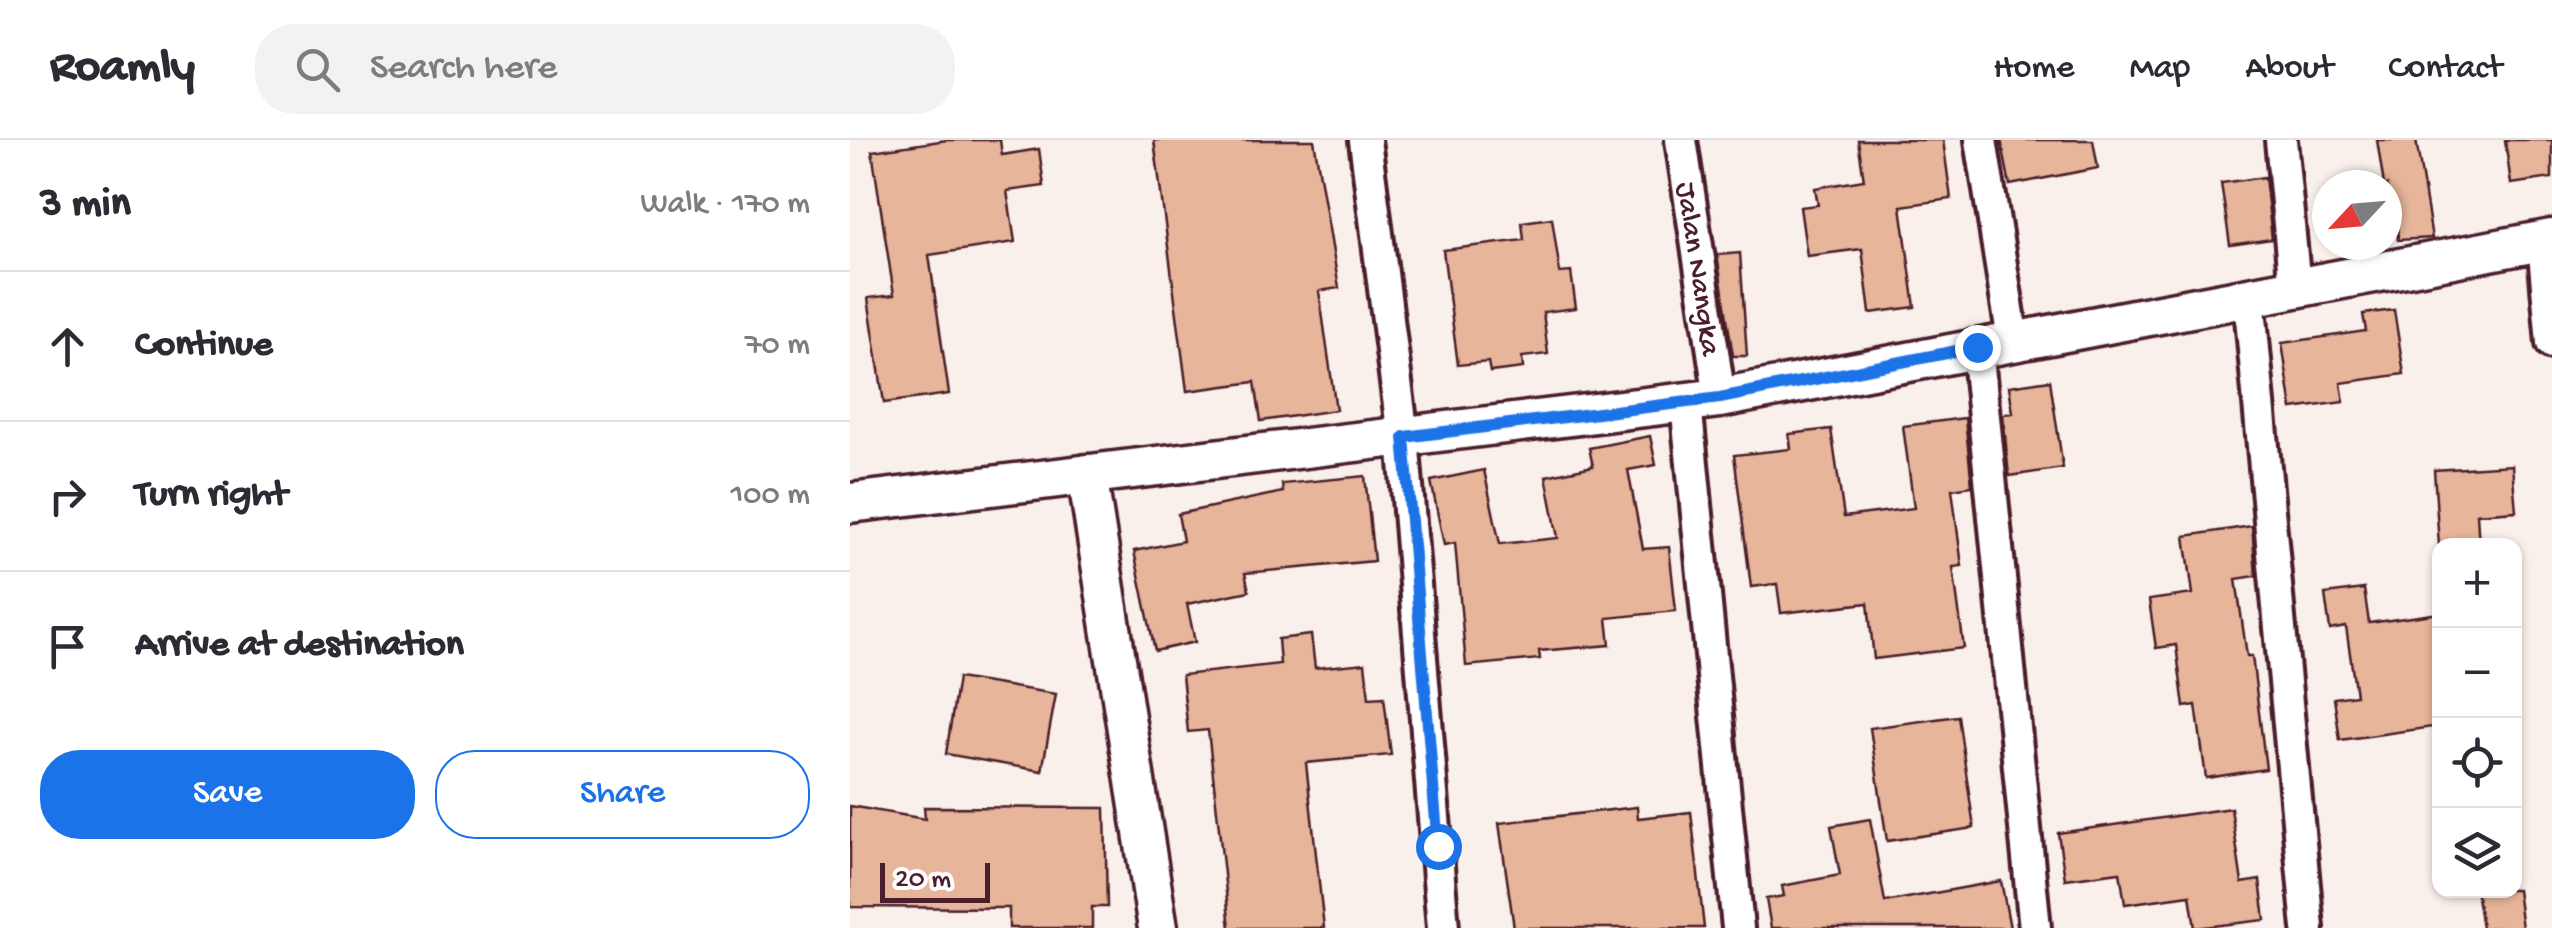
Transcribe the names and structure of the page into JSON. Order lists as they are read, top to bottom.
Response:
{
  "streets": {
    "street": ["Jalan Nangka"]
  },
  "scale_bar": "20 m",
  "north": "bottom left",
  "page": {
    "header": "Roamly",
    "search": "Search here",
    "nav": [
      "Home",
      "Map",
      "About",
      "Contact"
    ],
    "heading": ["3 min", "Walk · 170 m"],
    "list": [
      ["Continue", "70 m"],
      ["Turn right", "100 m"],
      "Arrive at destination"
    ],
    "map_buttons": ["+", "−"],
    "buttons": ["Save", "Share"],
    "scale": "20 m"
  }
}
